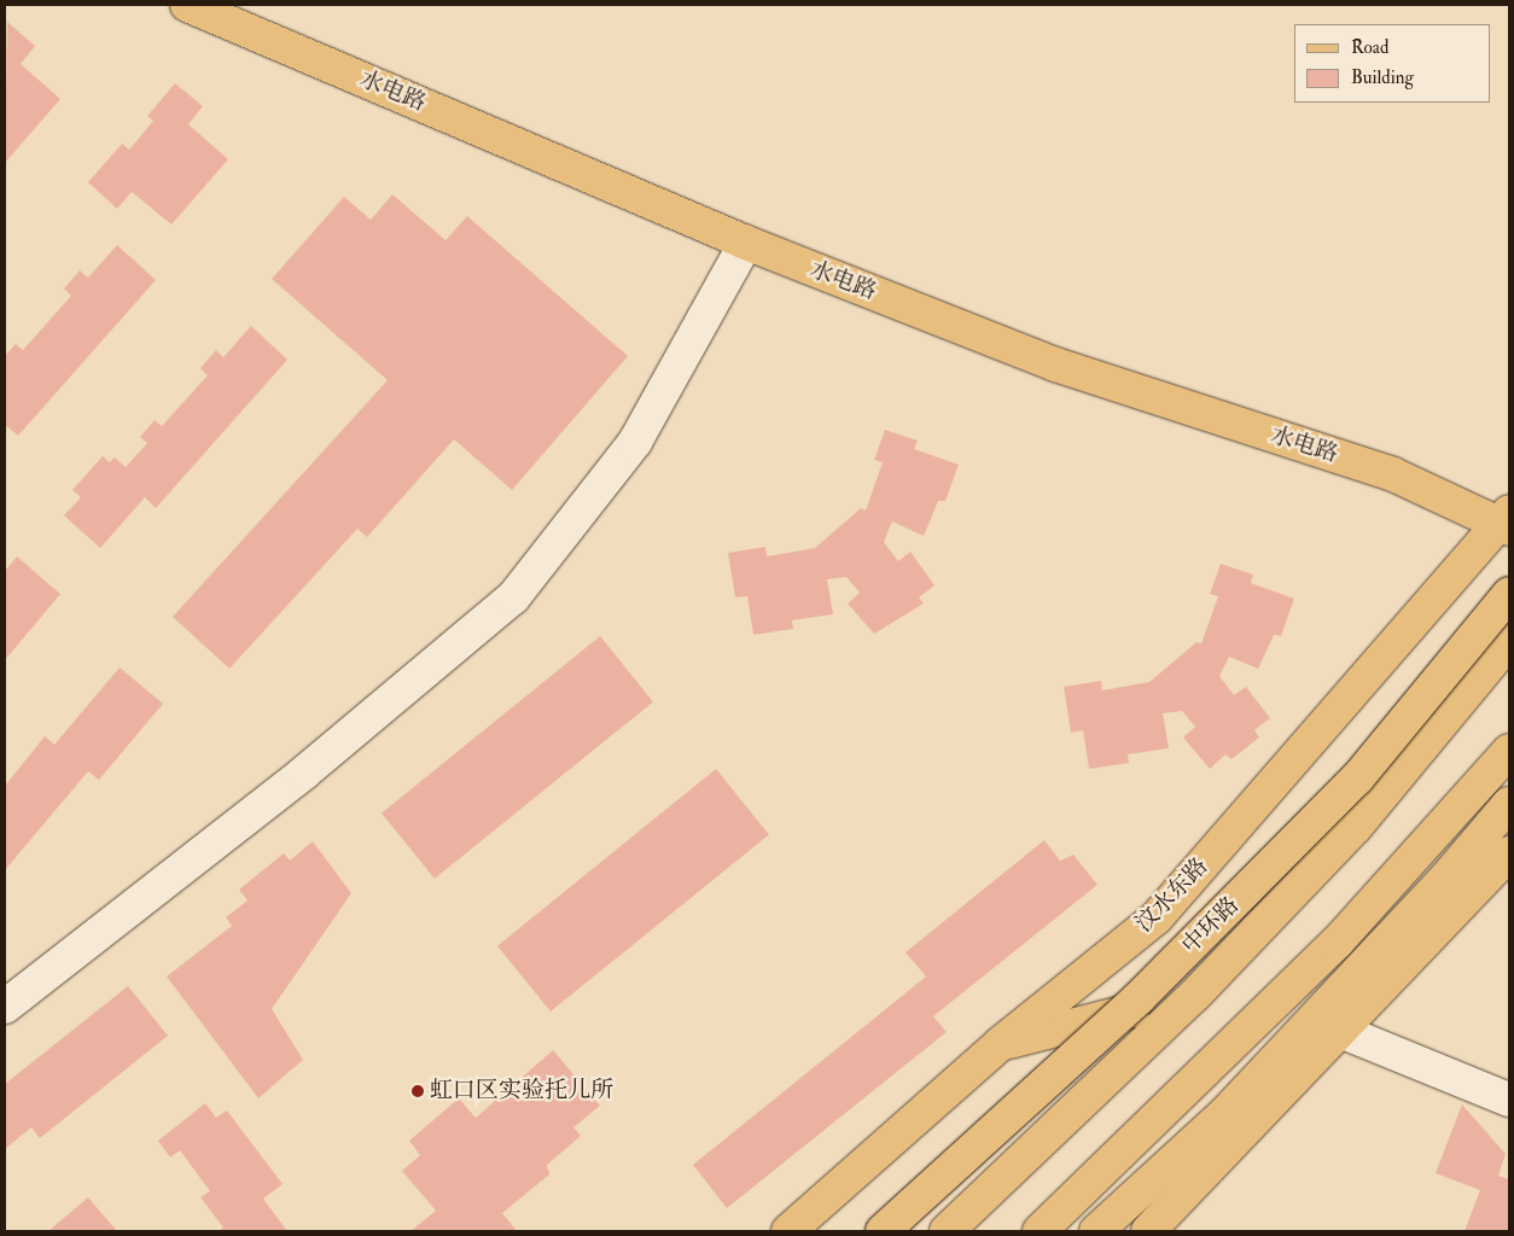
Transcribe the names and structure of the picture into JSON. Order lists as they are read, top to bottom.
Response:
{
  "streets": {
    "main road": ["水电路", "汶水东路", "中环路"]
  },
  "crossings": [
    ["水电路", "汶水东路"]
  ],
  "places": ["虹口区实验托儿所"],
  "legend": ["Road", "Building"]
}
